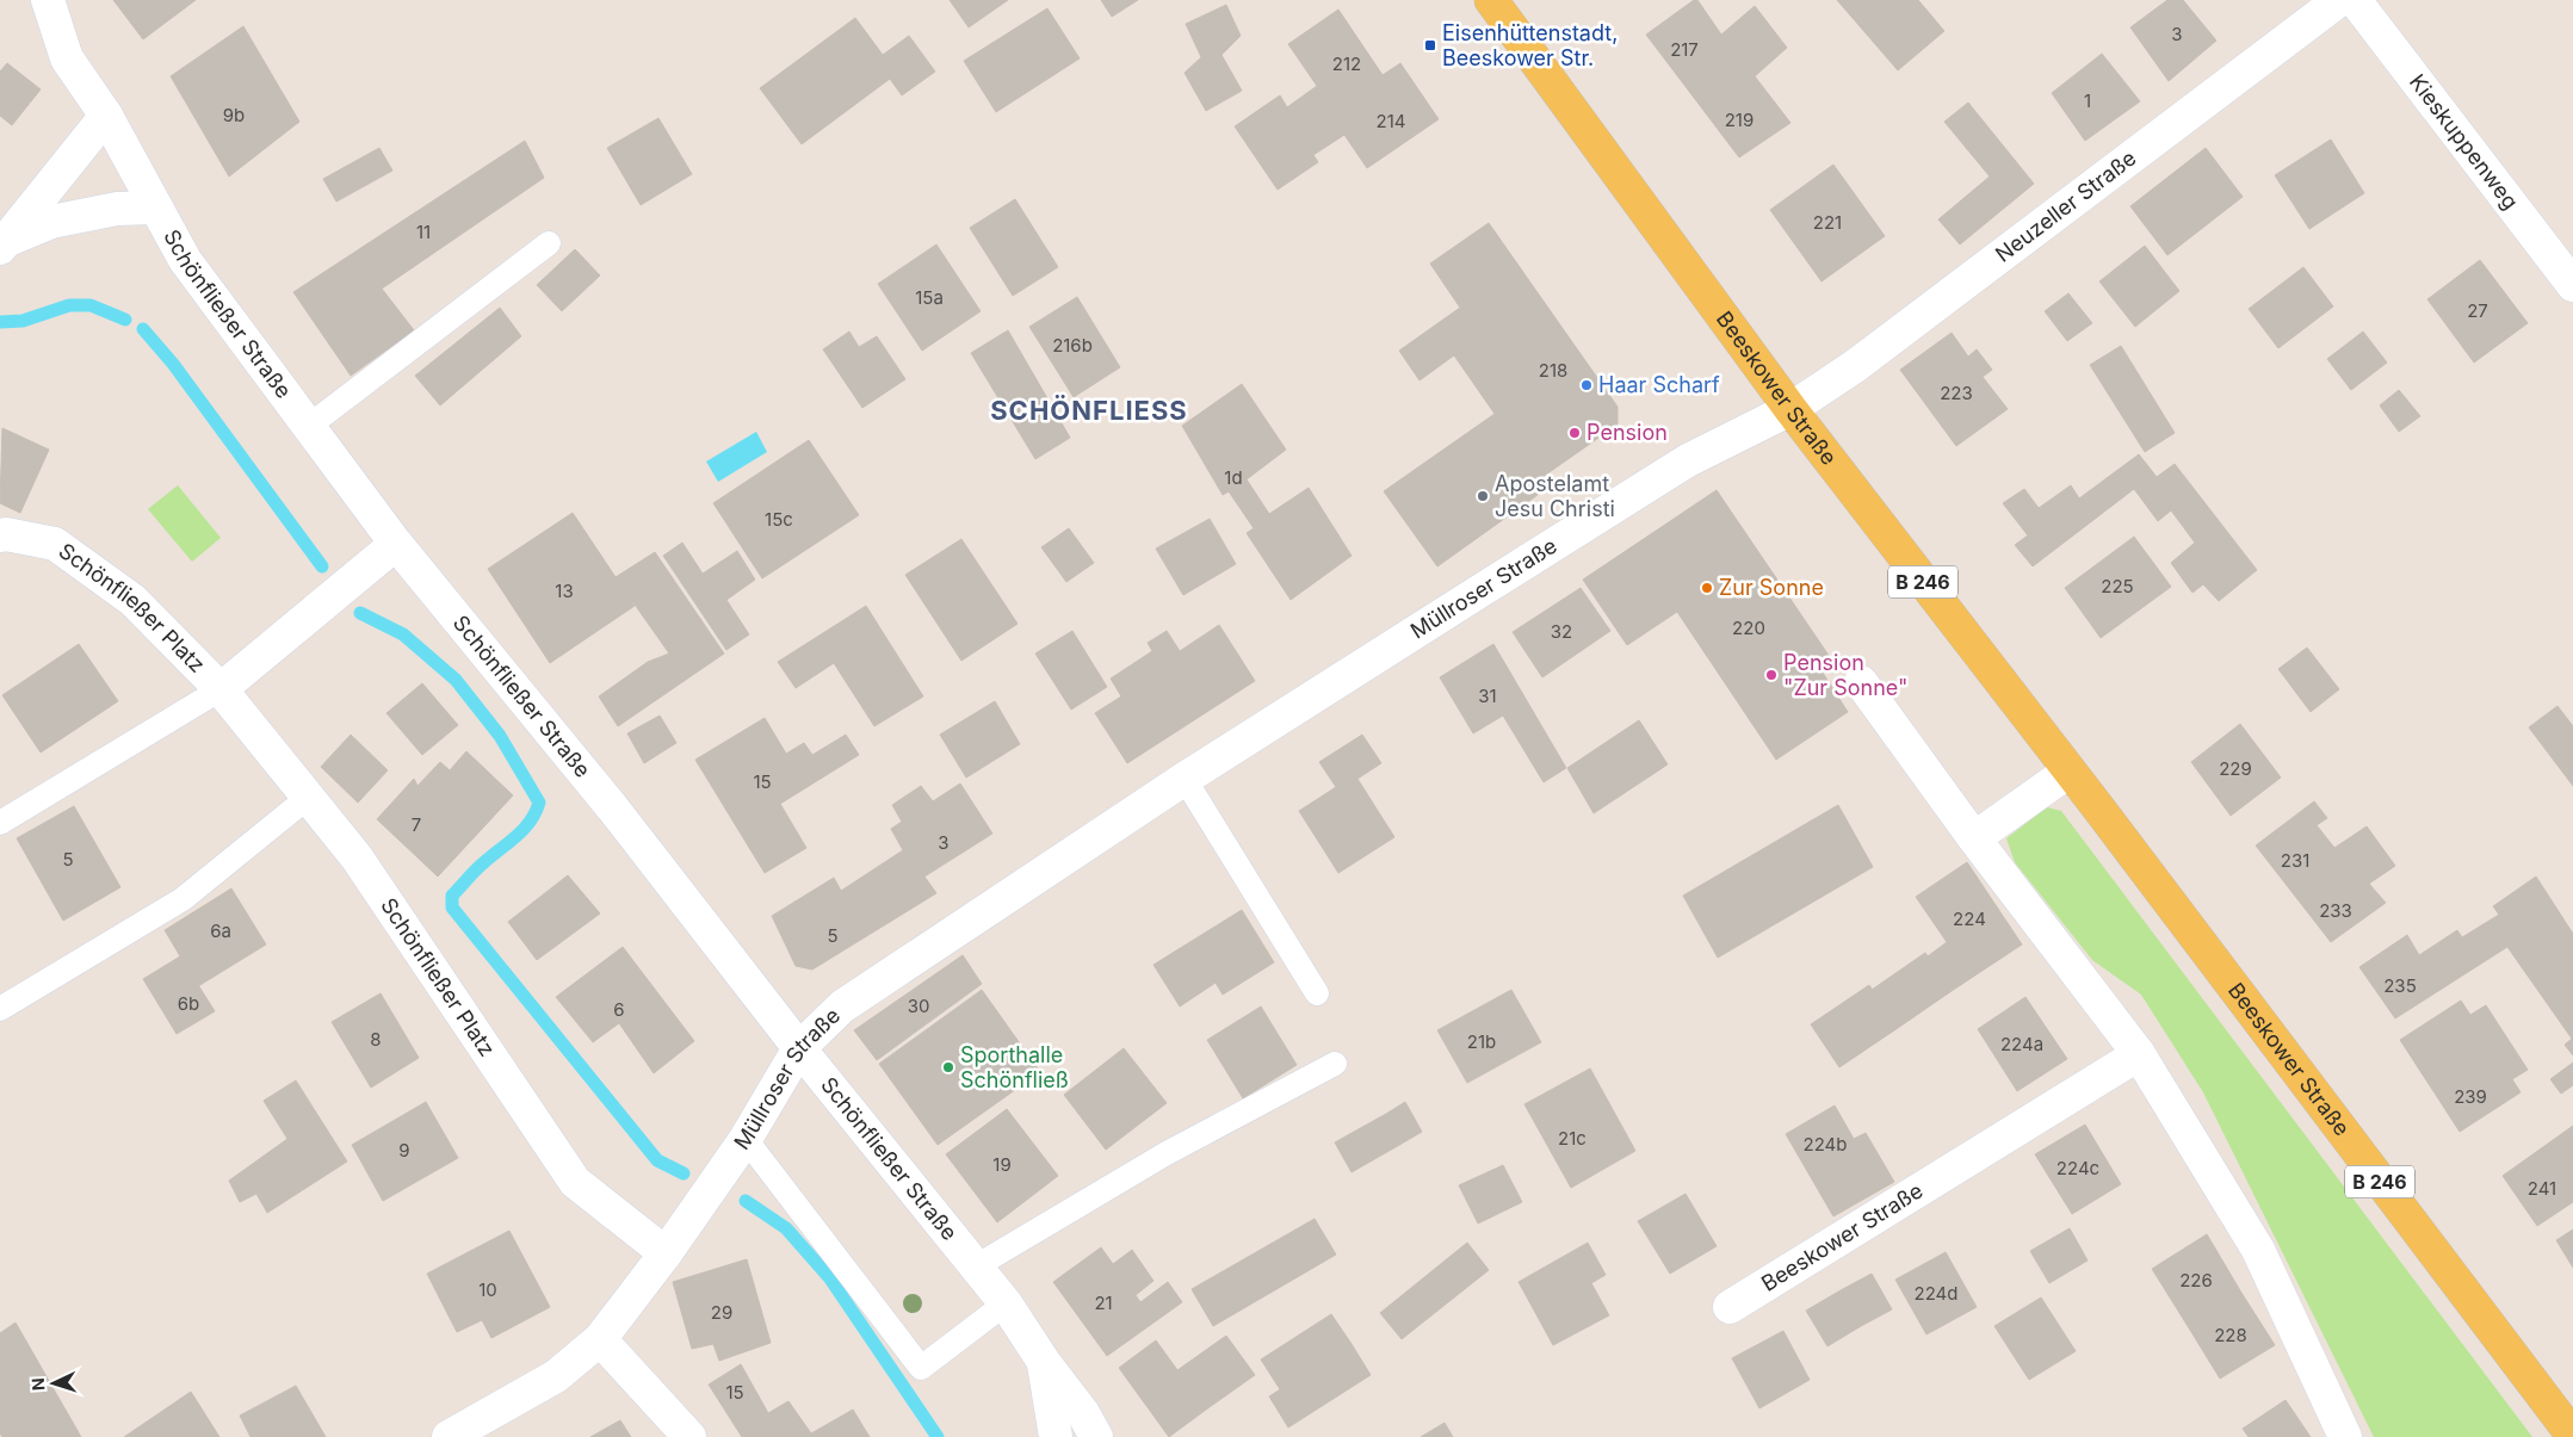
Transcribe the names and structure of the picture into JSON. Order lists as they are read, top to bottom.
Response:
{
  "streets": {
    "main road": ["Beeskower Straße", "B 246"],
    "street": [
      "Kieskuppenweg",
      "Neuzeller Straße",
      "Schönfließer Straße",
      "Müllroser Straße",
      "Schönfließer Platz"
    ]
  },
  "crossings": [
    ["Neuzeller Straße", "Beeskower Straße"],
    ["Neuzeller Straße", "Müllroser Straße"],
    ["Schönfließer Straße", "Müllroser Straße"],
    ["Schönfließer Straße", "Schönfließer Platz"],
    ["Beeskower Straße", "Müllroser Straße"],
    ["Müllroser Straße", "Schönfließer Platz"]
  ],
  "districts": ["SCHÖNFLIESS"],
  "places": {
    "transit": ["Eisenhüttenstadt, Beeskower Str."],
    "other": [
      "Haar Scharf",
      "Pension",
      "Apostelamt Jesu Christi",
      "Zur Sonne",
      "Pension \"Zur Sonne\"",
      "Sporthalle Schönfließ"
    ]
  },
  "house_numbers": [
    "3",
    "217",
    "212",
    "1",
    "9b",
    "219",
    "214",
    "221",
    "11",
    "15a",
    "27",
    "216b",
    "218",
    "223",
    "1d",
    "15c",
    "225",
    "13",
    "220",
    "32",
    "31",
    "229",
    "15",
    "7",
    "3",
    "5",
    "231",
    "233",
    "224",
    "6a",
    "5",
    "235",
    "6b",
    "30",
    "6",
    "8",
    "21b",
    "224a",
    "239",
    "21c",
    "224b",
    "9",
    "19",
    "224c",
    "241",
    "226",
    "10",
    "224d",
    "21",
    "29",
    "228",
    "15"
  ],
  "north": "left"
}
